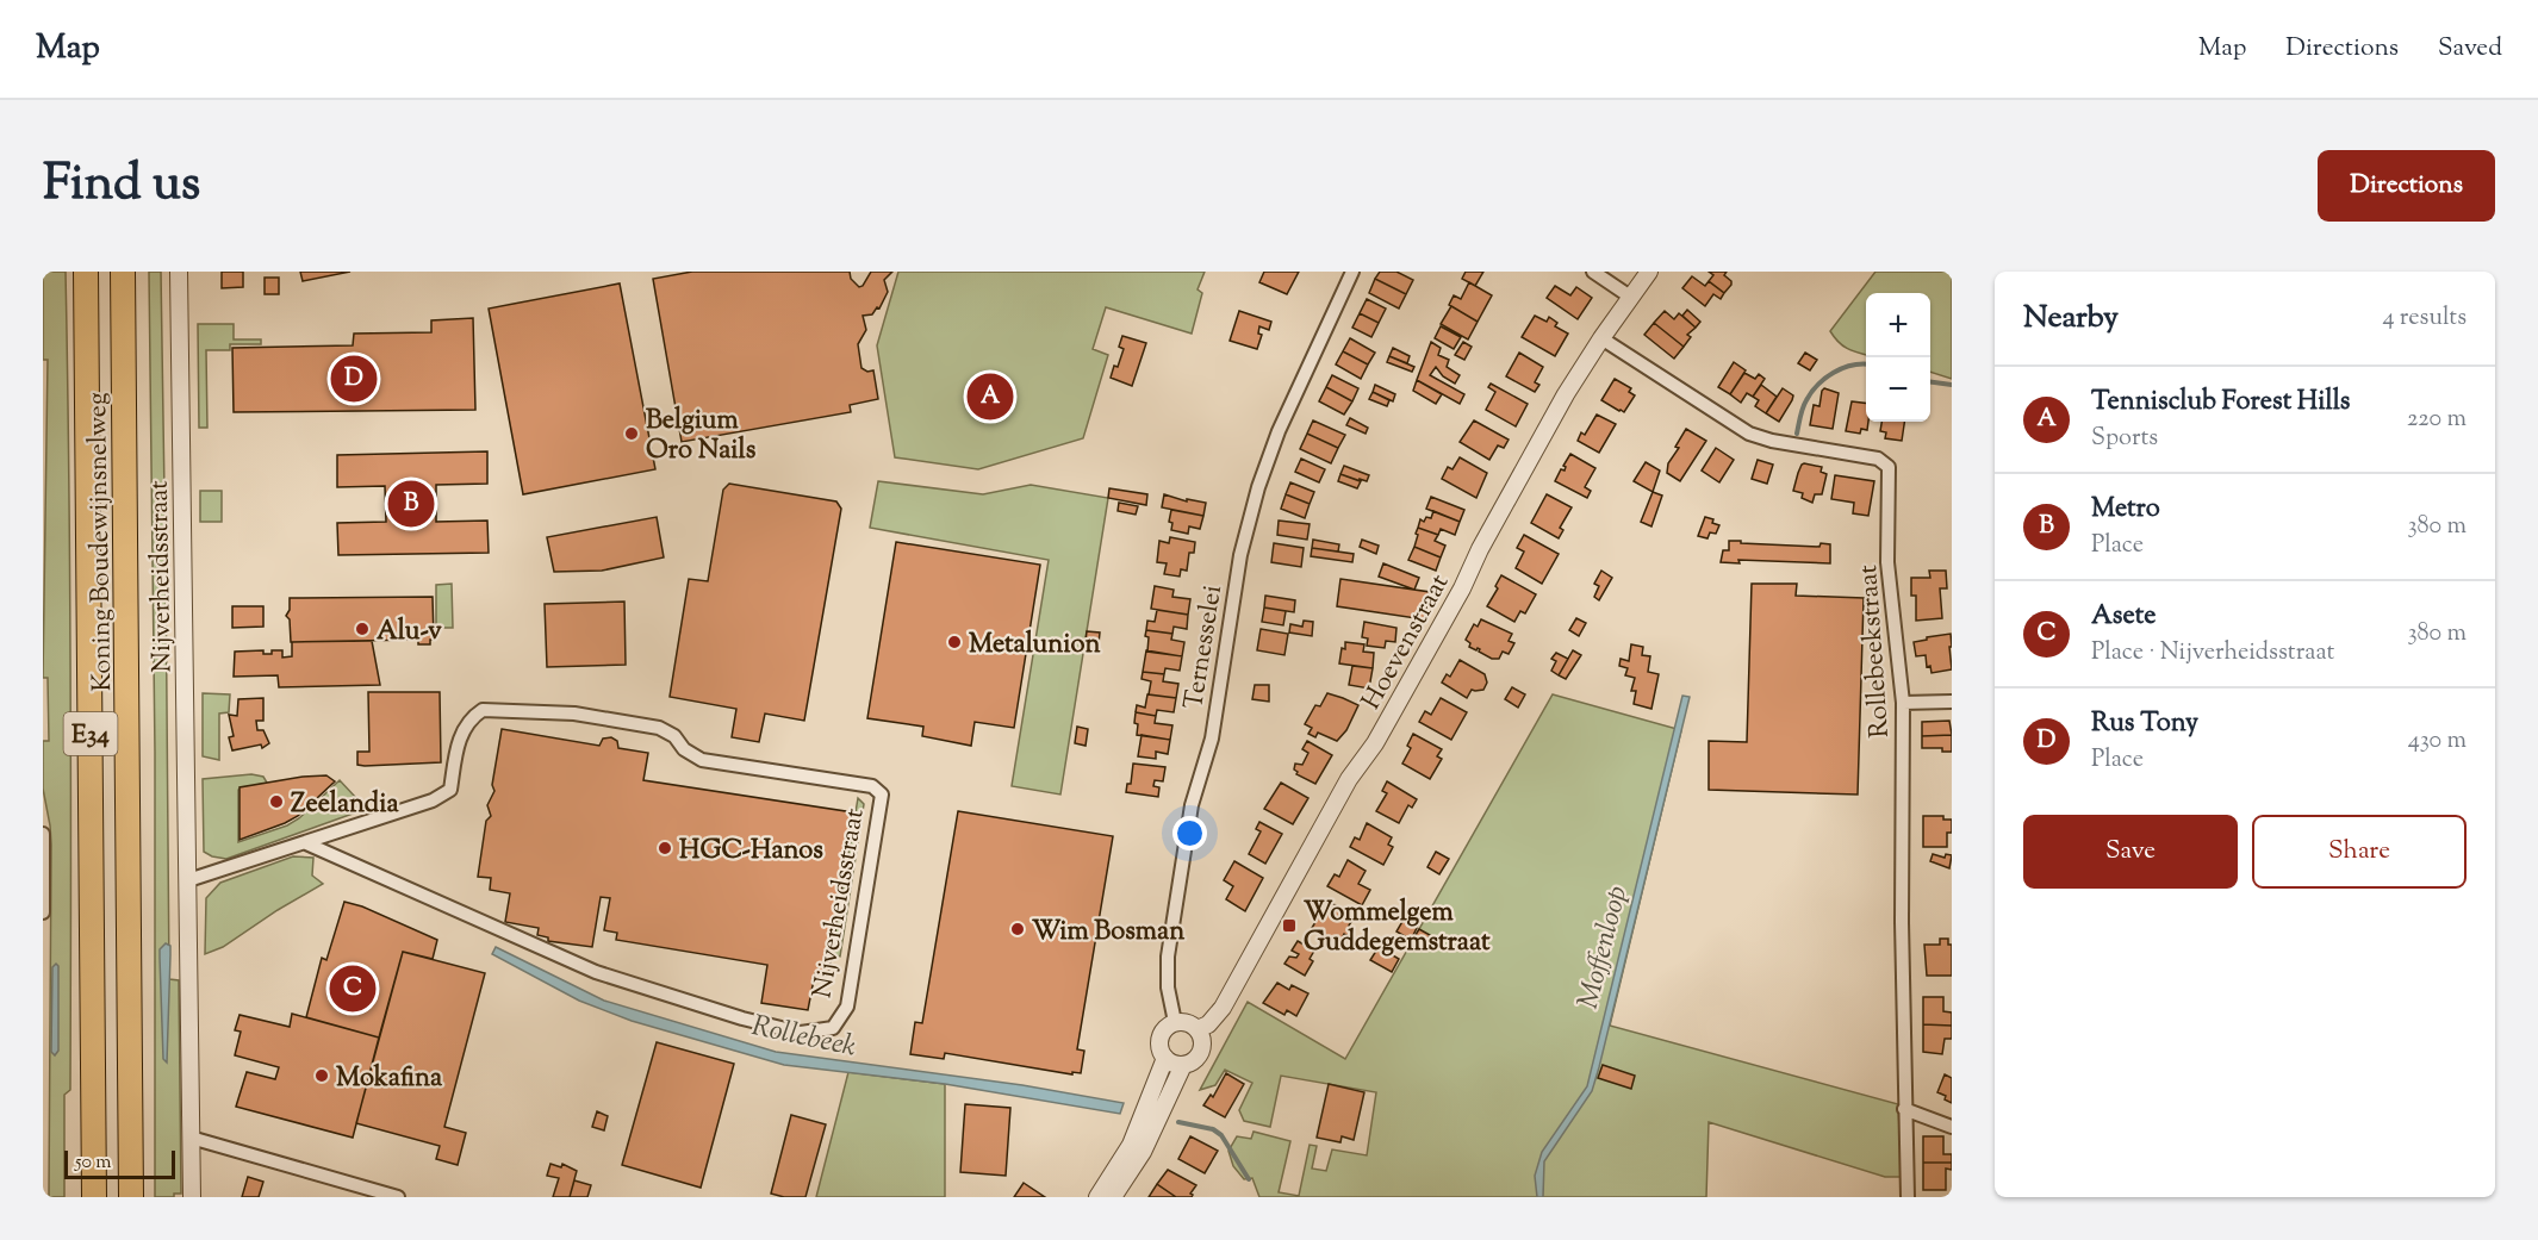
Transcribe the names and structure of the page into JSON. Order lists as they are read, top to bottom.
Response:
{
  "streets": {
    "highway": ["Koning Boudewijnsnelweg", "E34"],
    "street": [
      "Nijverheidsstraat",
      "Hoevenstraat",
      "Ternesselei",
      "Rollebeekstraat"
    ]
  },
  "crossings": [
    ["Hoevenstraat", "Ternesselei"],
    ["Hoevenstraat", "Rollebeekstraat"]
  ],
  "water": ["Moffenloop", "Rollebeek"],
  "places": {
    "other": [
      "Belgium Oro Nails",
      "Alu-v",
      "Metalunion",
      "Zeelandia",
      "HGC-Hanos",
      "Wim Bosman",
      "Mokafina"
    ],
    "transit": ["Wommelgem Guddegemstraat"]
  },
  "scale_bar": "50 m",
  "page": {
    "header": "Map",
    "nav": ["Map", "Directions", "Saved"],
    "title": "Find us",
    "buttons": [
      "Directions",
      ["Save", "Share"]
    ],
    "heading": ["Nearby", "4 results"],
    "map_buttons": ["+", "−"],
    "pins": [
      "D",
      "A",
      "B",
      "C"
    ],
    "list": [
      {
        "mark": "A",
        "name": "Tennisclub Forest Hills",
        "note": "Sports",
        "value": "220 m"
      },
      {
        "mark": "B",
        "name": "Metro",
        "note": "Place",
        "value": "380 m"
      },
      {
        "mark": "C",
        "name": "Asete",
        "note": "Place · Nijverheidsstraat",
        "value": "380 m"
      },
      {
        "mark": "D",
        "name": "Rus Tony",
        "note": "Place",
        "value": "430 m"
      }
    ],
    "scale": "50 m"
  }
}
